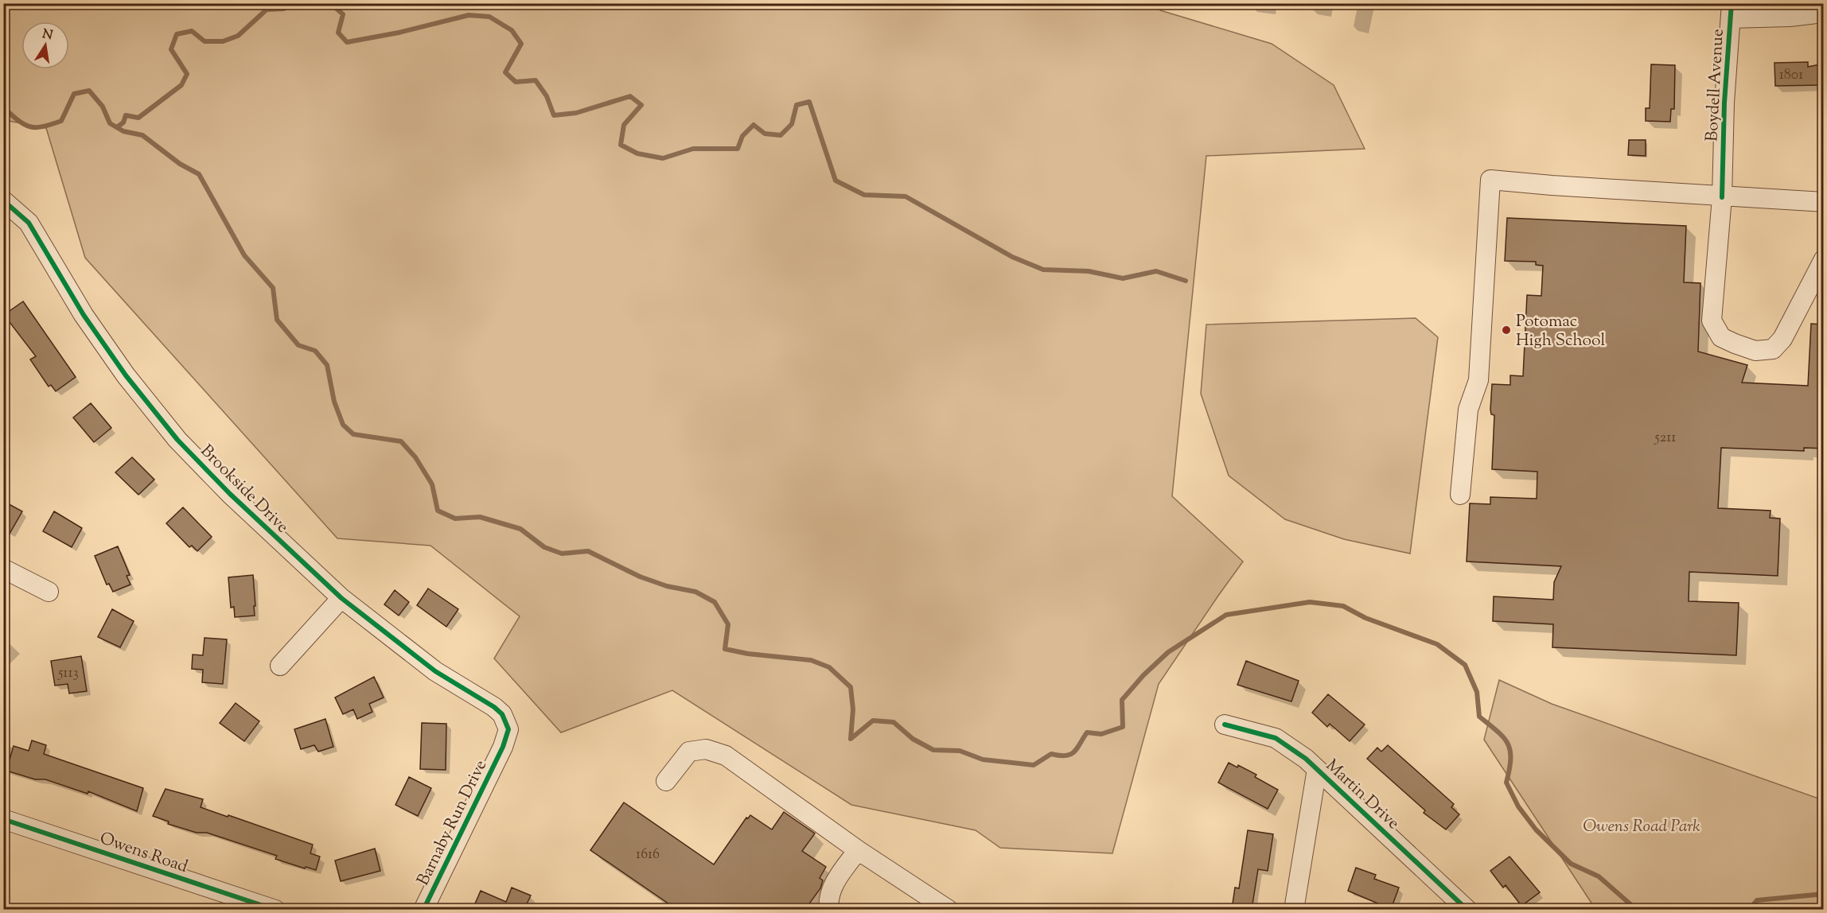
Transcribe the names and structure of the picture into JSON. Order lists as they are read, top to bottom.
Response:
{
  "streets": {
    "street": [
      "Boydell Avenue",
      "Brookside Drive",
      "Martin Drive",
      "Barnaby Run Drive",
      "Owens Road"
    ]
  },
  "crossings": [
    ["Brookside Drive", "Barnaby Run Drive"]
  ],
  "parks": ["Owens Road Park"],
  "places": ["Potomac High School"],
  "house_numbers": [
    "1801",
    "5211",
    "5113",
    "1616"
  ],
  "north": "top"
}
